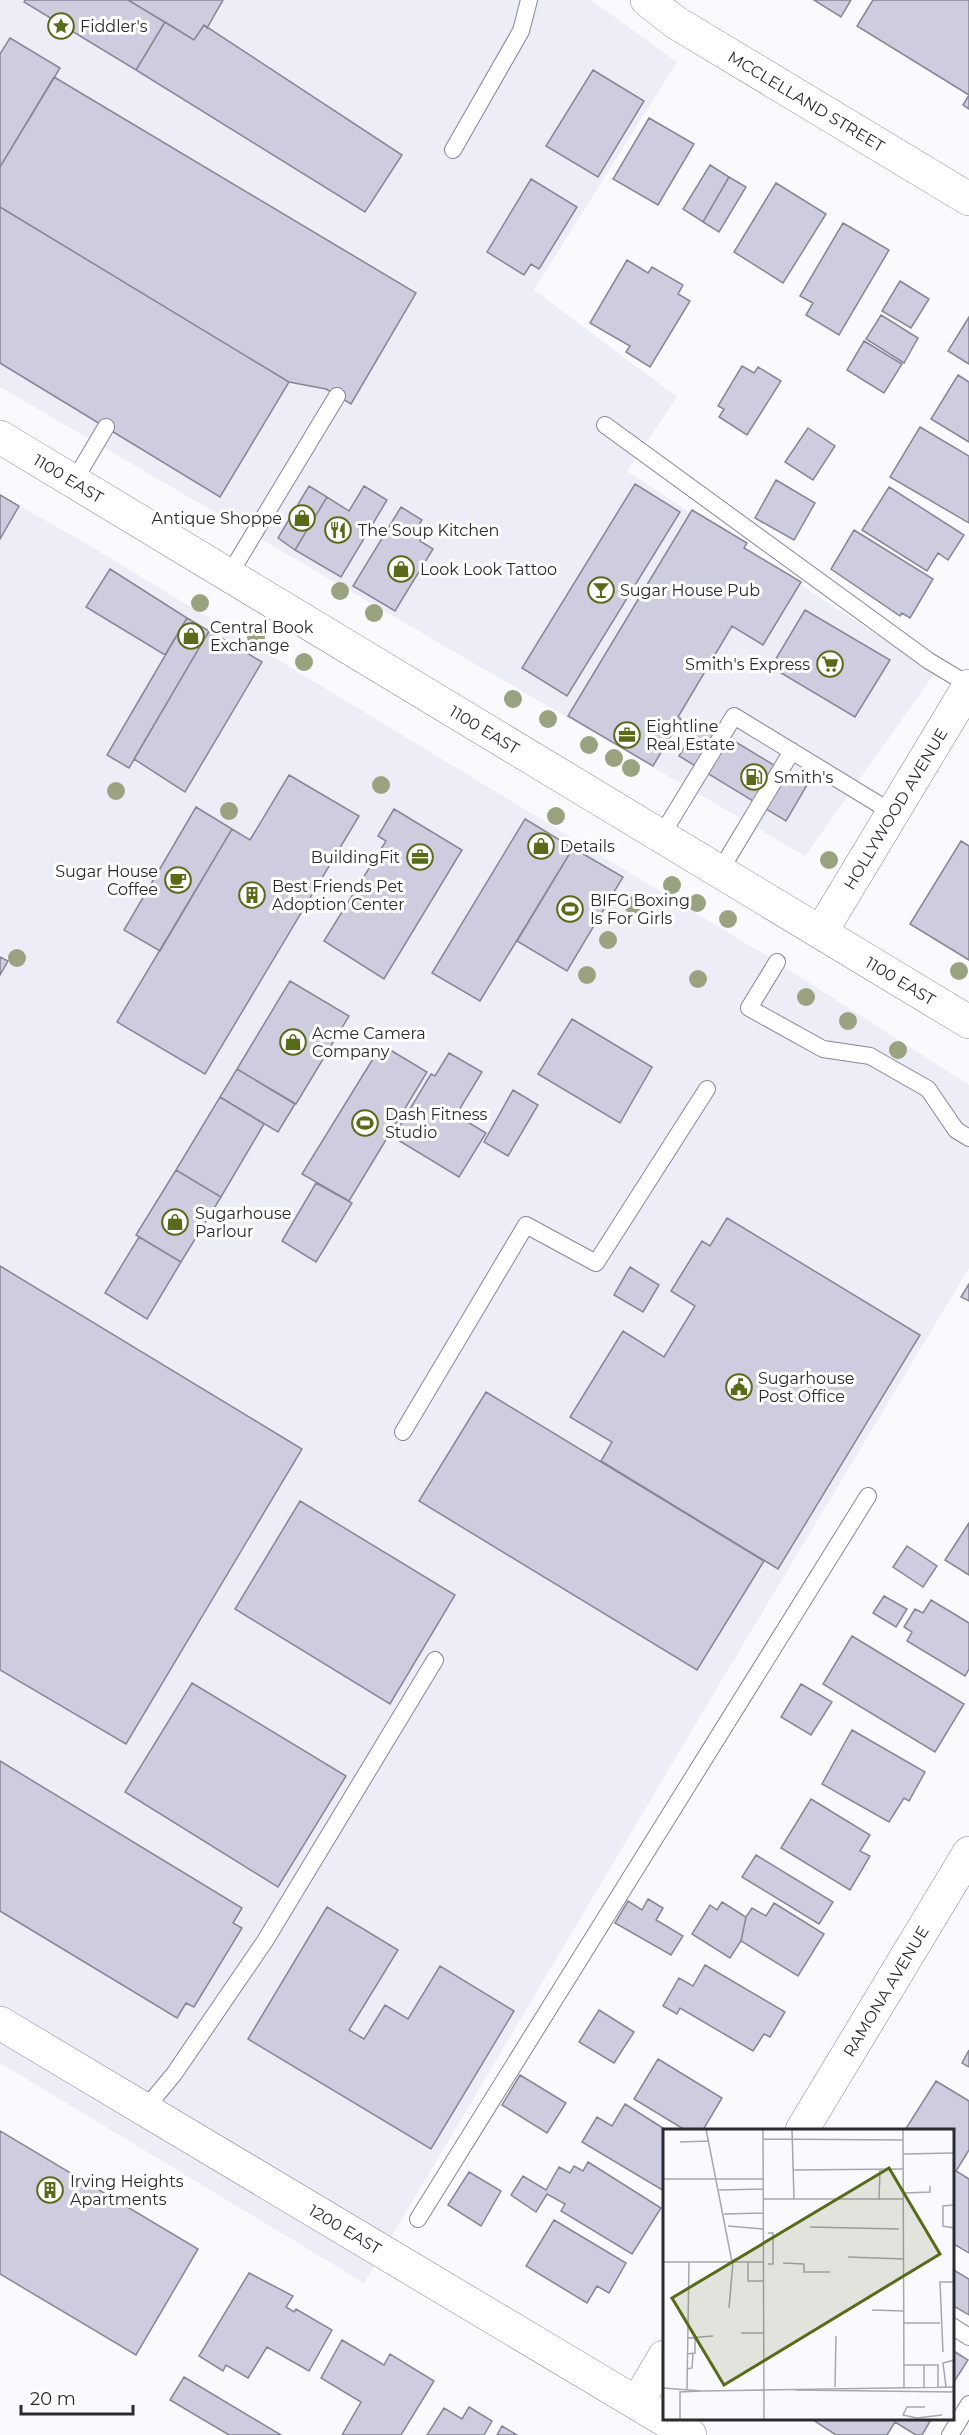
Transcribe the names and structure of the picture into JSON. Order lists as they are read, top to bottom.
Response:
{
  "streets": {
    "street": [
      "MCCLELLAND STREET",
      "1100 EAST",
      "HOLLYWOOD AVENUE",
      "RAMONA AVENUE",
      "1200 EAST"
    ]
  },
  "crossings": [
    ["1100 EAST", "HOLLYWOOD AVENUE"]
  ],
  "places": {
    "place": ["Fiddler's"],
    "shop": [
      "Antique Shoppe",
      "Look Look Tattoo",
      "Central Book Exchange",
      "Details",
      "Acme Camera Company",
      "Sugarhouse Parlour"
    ],
    "restaurant": ["The Soup Kitchen"],
    "bar": ["Sugar House Pub"],
    "supermarket": ["Smith's Express"],
    "office": ["Eightline Real Estate", "BuildingFit"],
    "fuel station": ["Smith's"],
    "cafe": ["Sugar House Coffee"],
    "building": ["Best Friends Pet Adoption Center", "Irving Heights Apartments"],
    "sports": ["BIFG Boxing Is For Girls", "Dash Fitness Studio"],
    "public building": ["Sugarhouse Post Office"]
  },
  "scale_bar": "20 m"
}
